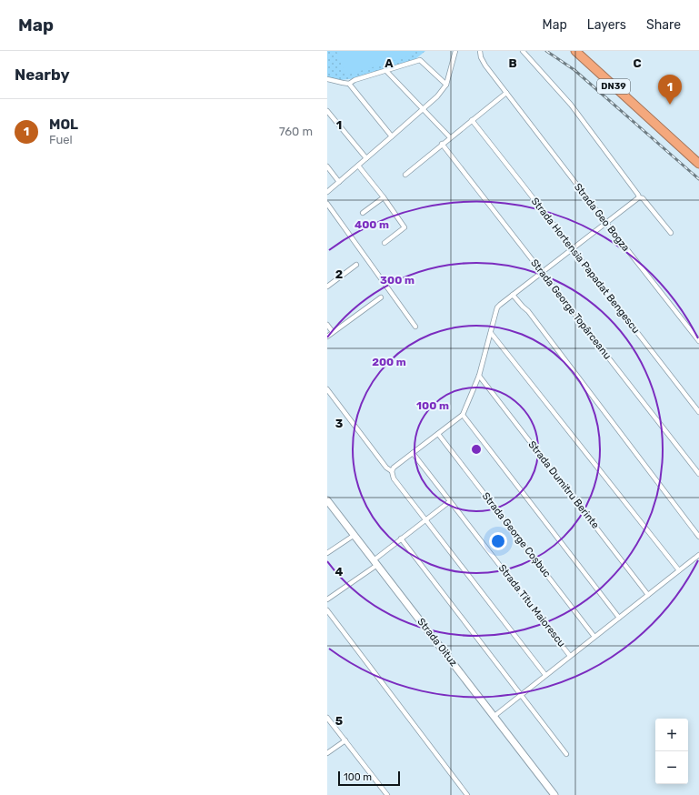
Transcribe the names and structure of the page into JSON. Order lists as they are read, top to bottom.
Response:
{
  "streets": {
    "highway": ["DN39"],
    "main road": ["Strada Oituz"],
    "street": [
      "Strada Geo Bogza",
      "Strada Hortensia Papadat Bengescu",
      "Strada George Topârceanu",
      "Strada Dumitru Berinte",
      "Strada George Coșbuc",
      "Strada Titu Maiorescu"
    ]
  },
  "scale_bar": "100 m",
  "page": {
    "header": "Map",
    "nav": ["Map", "Layers", "Share"],
    "heading": "Nearby",
    "pins": "1",
    "list": [
      {
        "mark": "1",
        "name": "MOL",
        "note": "Fuel",
        "value": "760 m"
      }
    ],
    "map_buttons": ["+", "−"],
    "scale": "100 m"
  },
  "grid": {
    "columns": ["A", "B", "C"],
    "rows": [
      "1",
      "2",
      "3",
      "4",
      "5"
    ]
  },
  "rings": [
    "400 m",
    "300 m",
    "200 m",
    "100 m"
  ]
}
